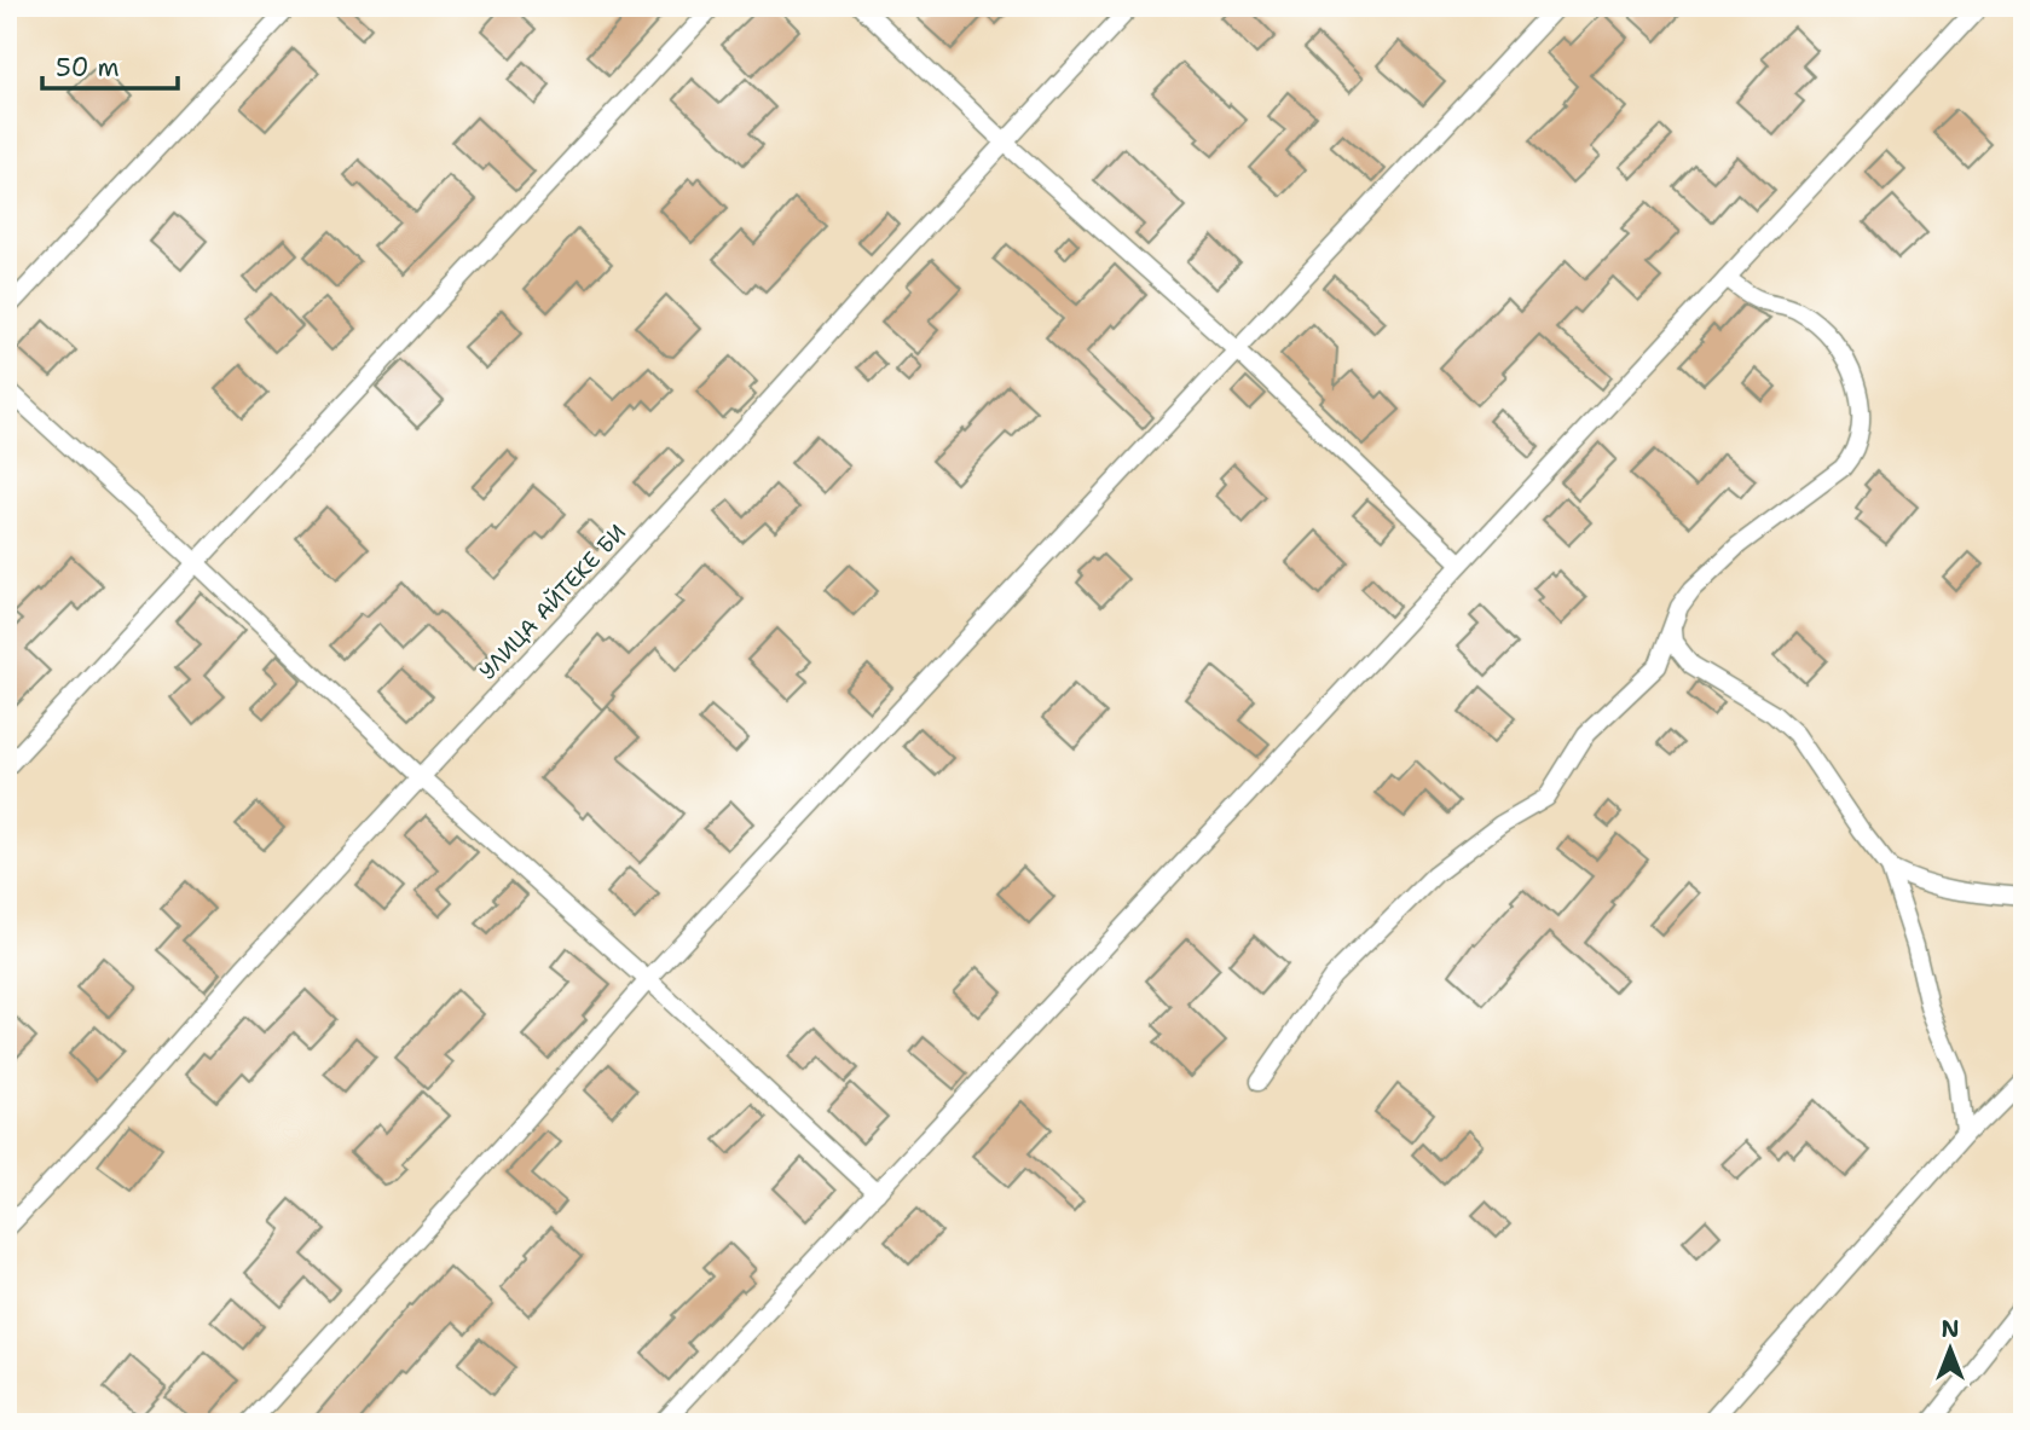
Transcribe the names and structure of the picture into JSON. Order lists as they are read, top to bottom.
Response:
{
  "streets": {
    "street": ["УЛИЦА АЙТЕКЕ БИ"]
  },
  "scale_bar": "50 m",
  "north": "top"
}
